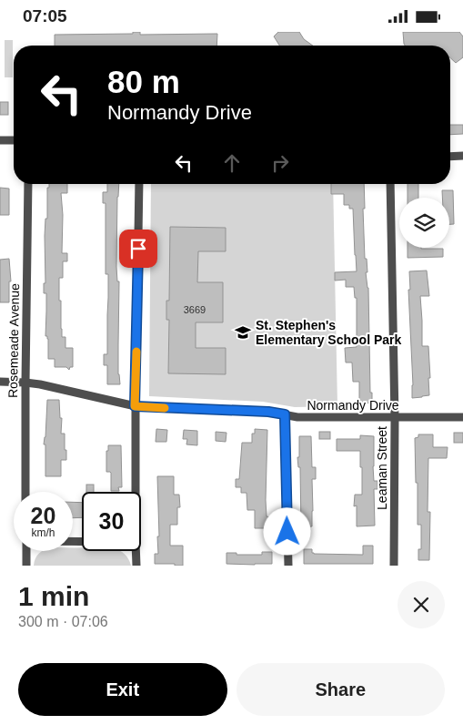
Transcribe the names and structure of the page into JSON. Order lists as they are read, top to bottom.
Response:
{
  "streets": {
    "street": ["Rosemeade Avenue", "Normandy Drive", "Leaman Street"]
  },
  "crossings": [
    ["Rosemeade Avenue", "Normandy Drive"],
    ["Normandy Drive", "Leaman Street"]
  ],
  "places": {
    "school or university": ["St. Stephen's Elementary School Park"]
  },
  "house_numbers": ["3669"],
  "page": {
    "status": "07:05",
    "turn": ["80 m", "Normandy Drive"],
    "speed": "20 km/h",
    "limit": "30",
    "heading": ["1 min", "300 m · 07:06"],
    "buttons": ["Exit", "Share"]
  }
}
